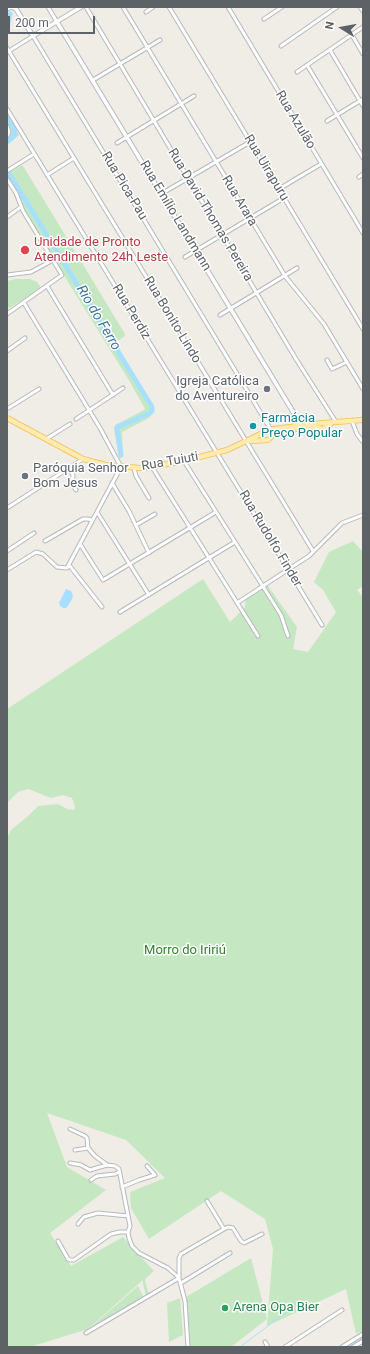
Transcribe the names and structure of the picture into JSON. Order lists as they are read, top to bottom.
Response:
{
  "streets": {
    "main road": ["Rua Tuiuti"],
    "street": [
      "Rua Azulão",
      "Rua Uirapuru",
      "Rua Pica-Pau",
      "Rua Arara",
      "Rua David Thomas Pereira",
      "Rua Emílio Landmann",
      "Rua Perdiz",
      "Rua Bonito-Lindo",
      "Rua Rudolfo Finder"
    ]
  },
  "crossings": [
    ["Rua Pica-Pau", "Rua Tuiuti"],
    ["Rua David Thomas Pereira", "Rua Tuiuti"],
    ["Rua Emílio Landmann", "Rua Tuiuti"],
    ["Rua Perdiz", "Rua Tuiuti"],
    ["Rua Perdiz", "Rua Rudolfo Finder"],
    ["Rua Bonito-Lindo", "Rua Tuiuti"],
    ["Rua Tuiuti", "Rua Rudolfo Finder"]
  ],
  "water": ["Rio do Ferro"],
  "parks": ["Morro do Iririú"],
  "places": [
    "Unidade de Pronto Atendimento 24h Leste",
    "Igreja Católica do Aventureiro",
    "Farmácia Preço Popular",
    "Paróquia Senhor Bom Jesus",
    "Arena Opa Bier"
  ],
  "scale_bar": "200 m",
  "north": "left"
}
